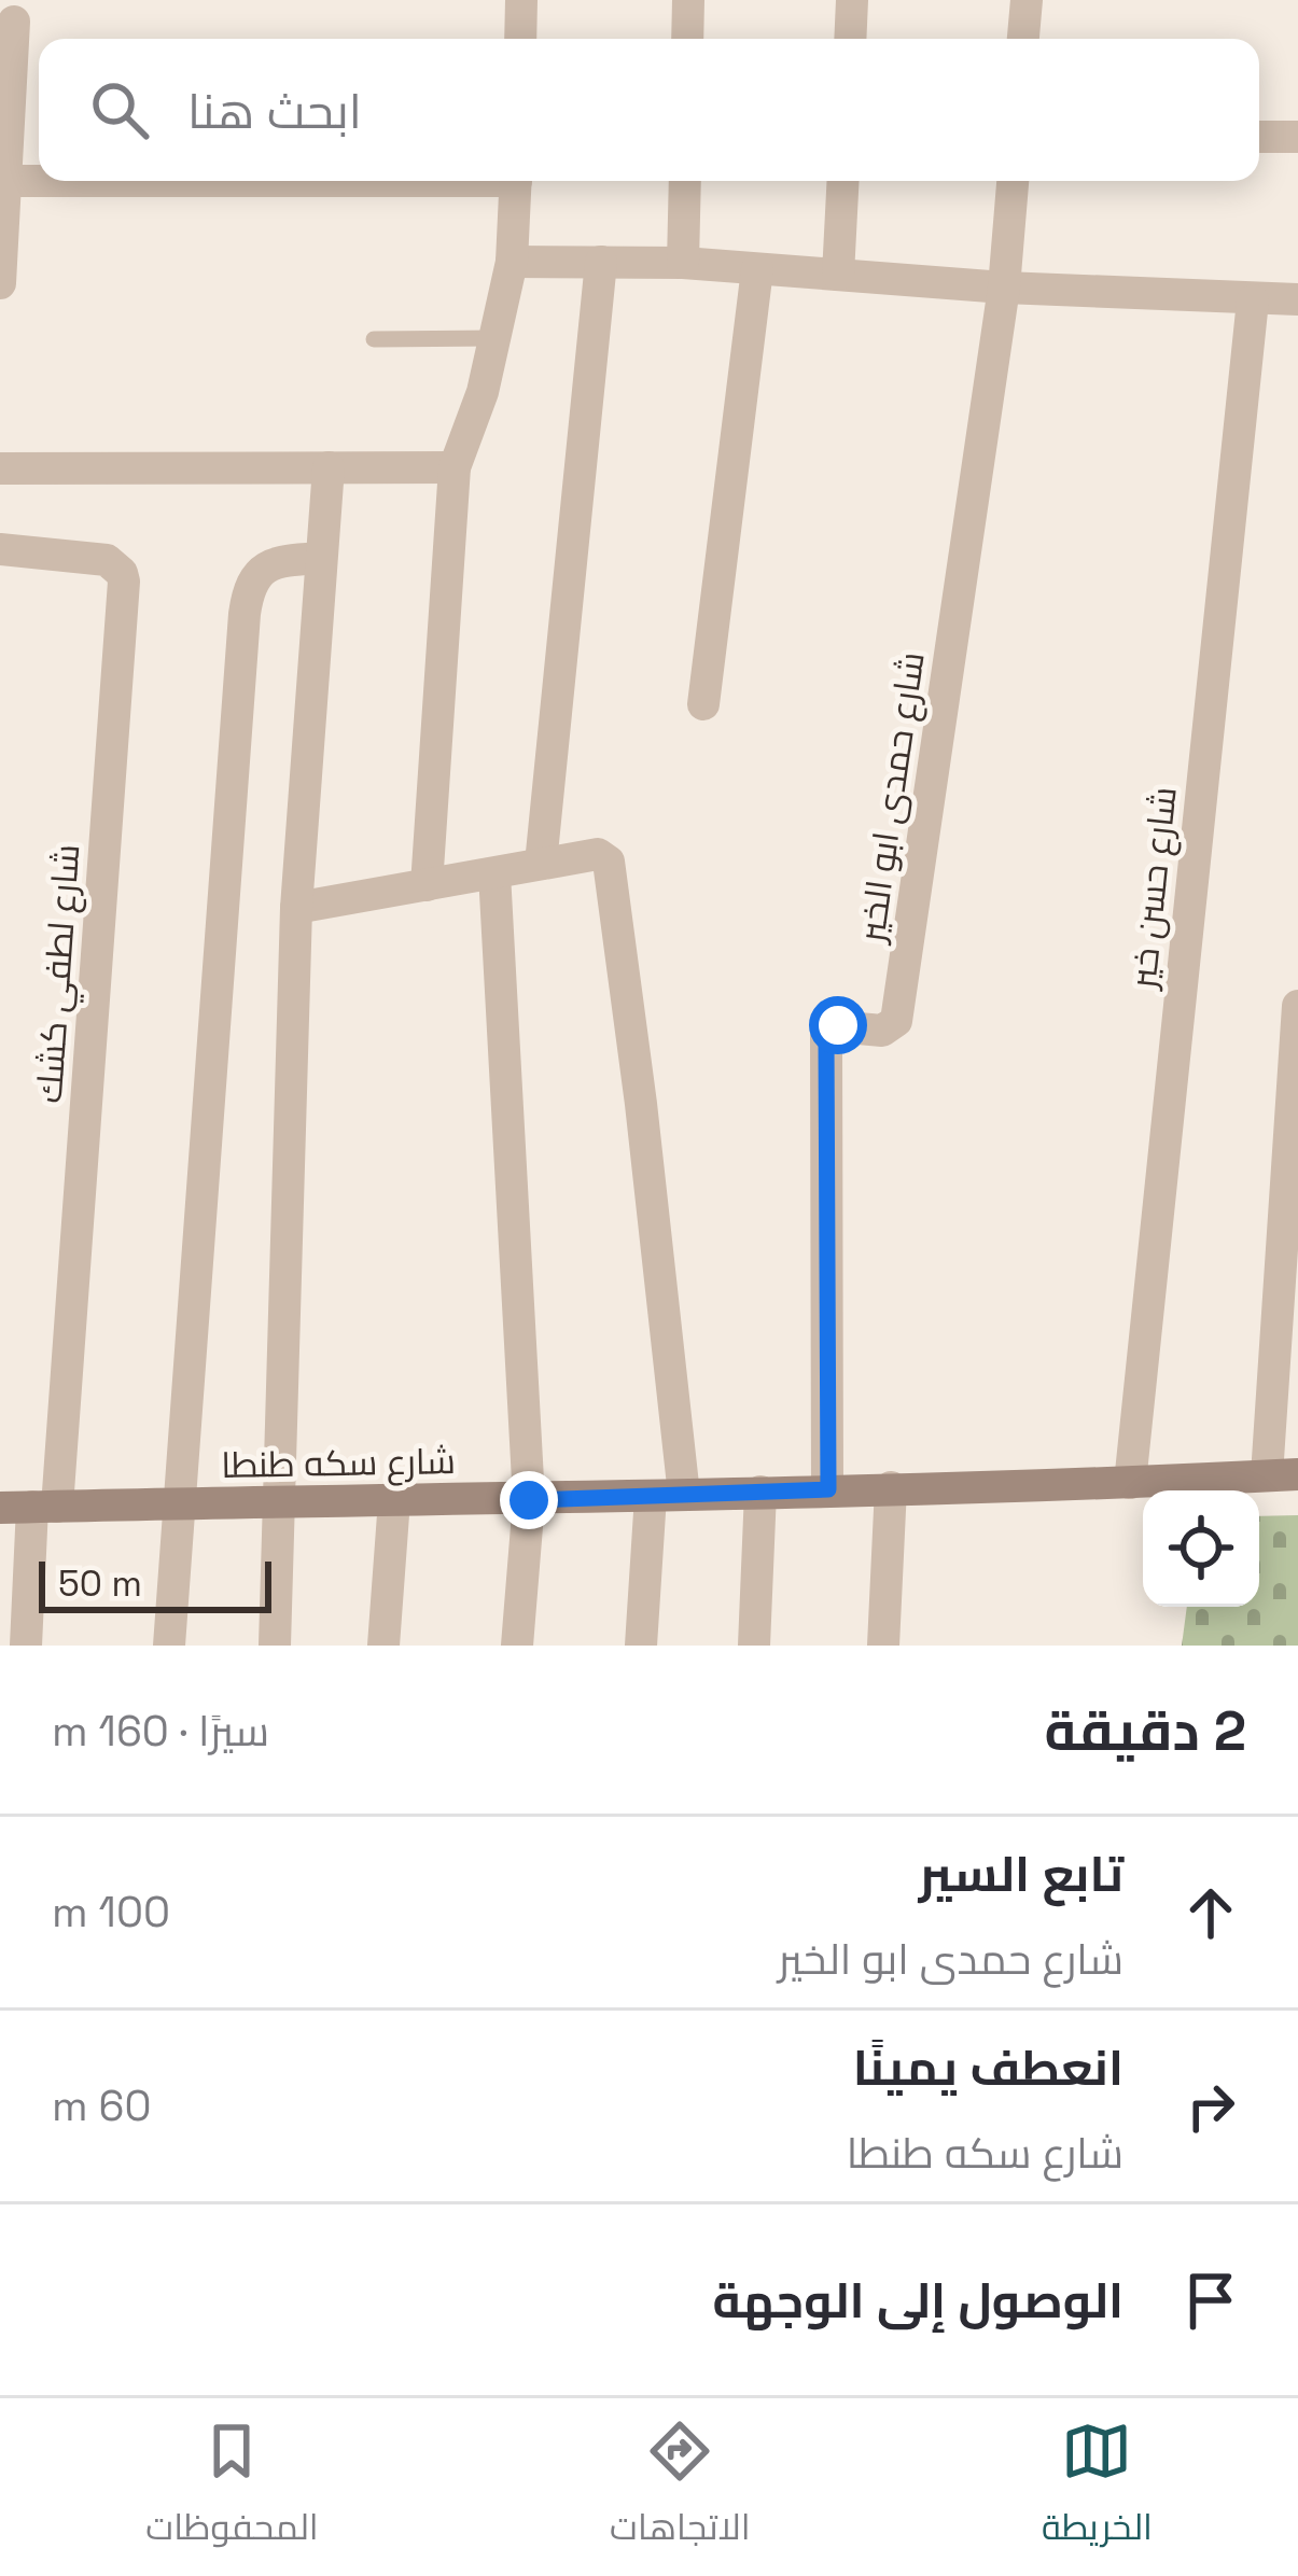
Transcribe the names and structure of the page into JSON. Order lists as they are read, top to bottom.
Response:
{
  "streets": {
    "main road": ["شارع سكه طنطا"],
    "street": ["شارع حمدى ابو الخير", "شارع حسن خير", "شارع لطفي كشك"]
  },
  "crossings": [
    ["شارع حمدى ابو الخير", "شارع سكه طنطا"],
    ["شارع حسن خير", "شارع سكه طنطا"],
    ["شارع لطفي كشك", "شارع سكه طنطا"]
  ],
  "scale_bar": "50 m",
  "page": {
    "search": "ابحث هنا",
    "scale": "50 m",
    "heading": ["2 دقيقة", "سيرًا · 160 m"],
    "list": [
      ["تابع السير", "شارع حمدى ابو الخير", "100 m"],
      ["انعطف يمينًا", "شارع سكه طنطا", "60 m"],
      "الوصول إلى الوجهة"
    ],
    "nav": ["الخريطة", "الاتجاهات", "المحفوظات"]
  }
}
